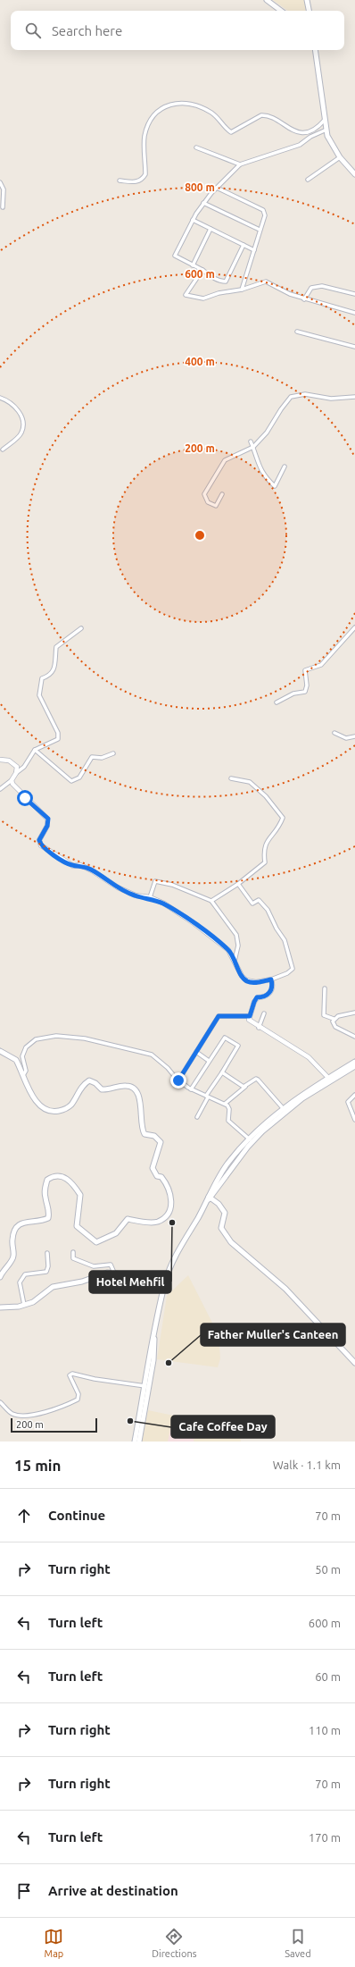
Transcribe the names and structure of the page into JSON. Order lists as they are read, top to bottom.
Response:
{
  "places": ["Hotel Mehfil", "Father Muller's Canteen", "Cafe Coffee Day"],
  "scale_bar": "200 m",
  "page": {
    "search": "Search here",
    "scale": "200 m",
    "heading": ["15 min", "Walk · 1.1 km"],
    "list": [
      ["Continue", "70 m"],
      ["Turn right", "50 m"],
      ["Turn left", "600 m"],
      ["Turn left", "60 m"],
      ["Turn right", "110 m"],
      ["Turn right", "70 m"],
      ["Turn left", "170 m"],
      "Arrive at destination"
    ],
    "nav": ["Map", "Directions", "Saved"]
  },
  "rings": [
    "800 m",
    "600 m",
    "400 m",
    "200 m"
  ]
}
